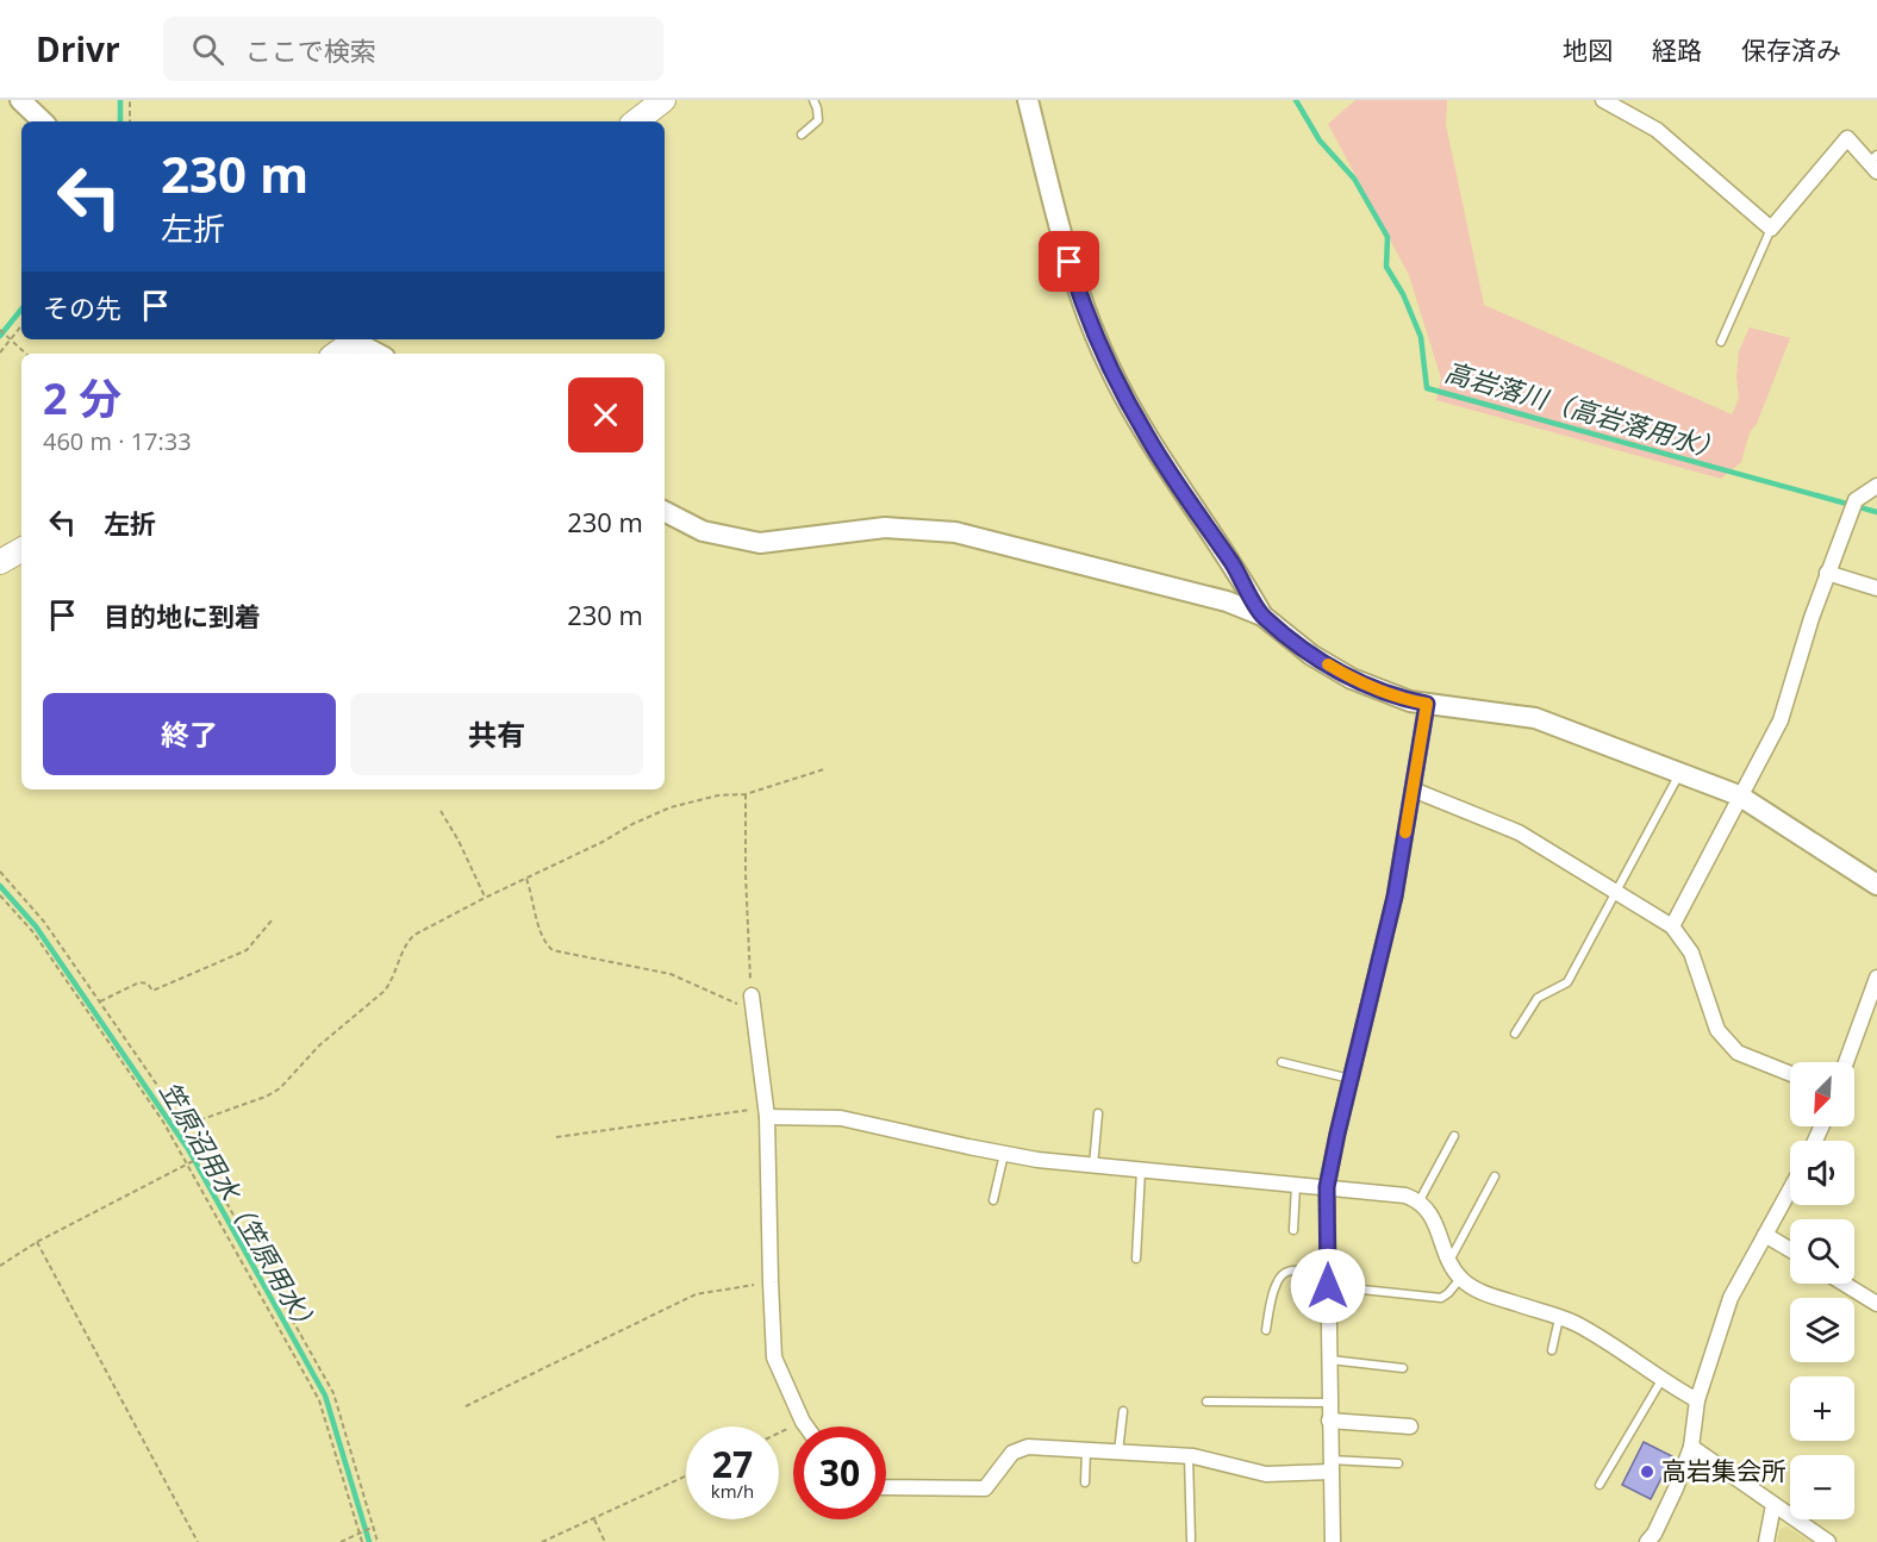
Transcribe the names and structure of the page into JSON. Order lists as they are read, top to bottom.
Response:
{
  "water": ["高岩落川（高岩落用水）", "笠原沼用水（笠原用水）"],
  "places": ["高岩集会所"],
  "north": "bottom left",
  "page": {
    "header": "Drivr",
    "search": "ここで検索",
    "nav": ["地図", "経路", "保存済み"],
    "turn": ["230 m", "左折"],
    "then": "その先",
    "heading": ["2 分", "460 m · 17:33"],
    "list": [
      {
        "name": "左折",
        "value": "230 m"
      },
      {
        "name": "目的地に到着",
        "value": "230 m"
      }
    ],
    "buttons": ["終了", "共有"],
    "map_buttons": ["+", "−"],
    "speed": "27 km/h",
    "limit": "30"
  }
}
